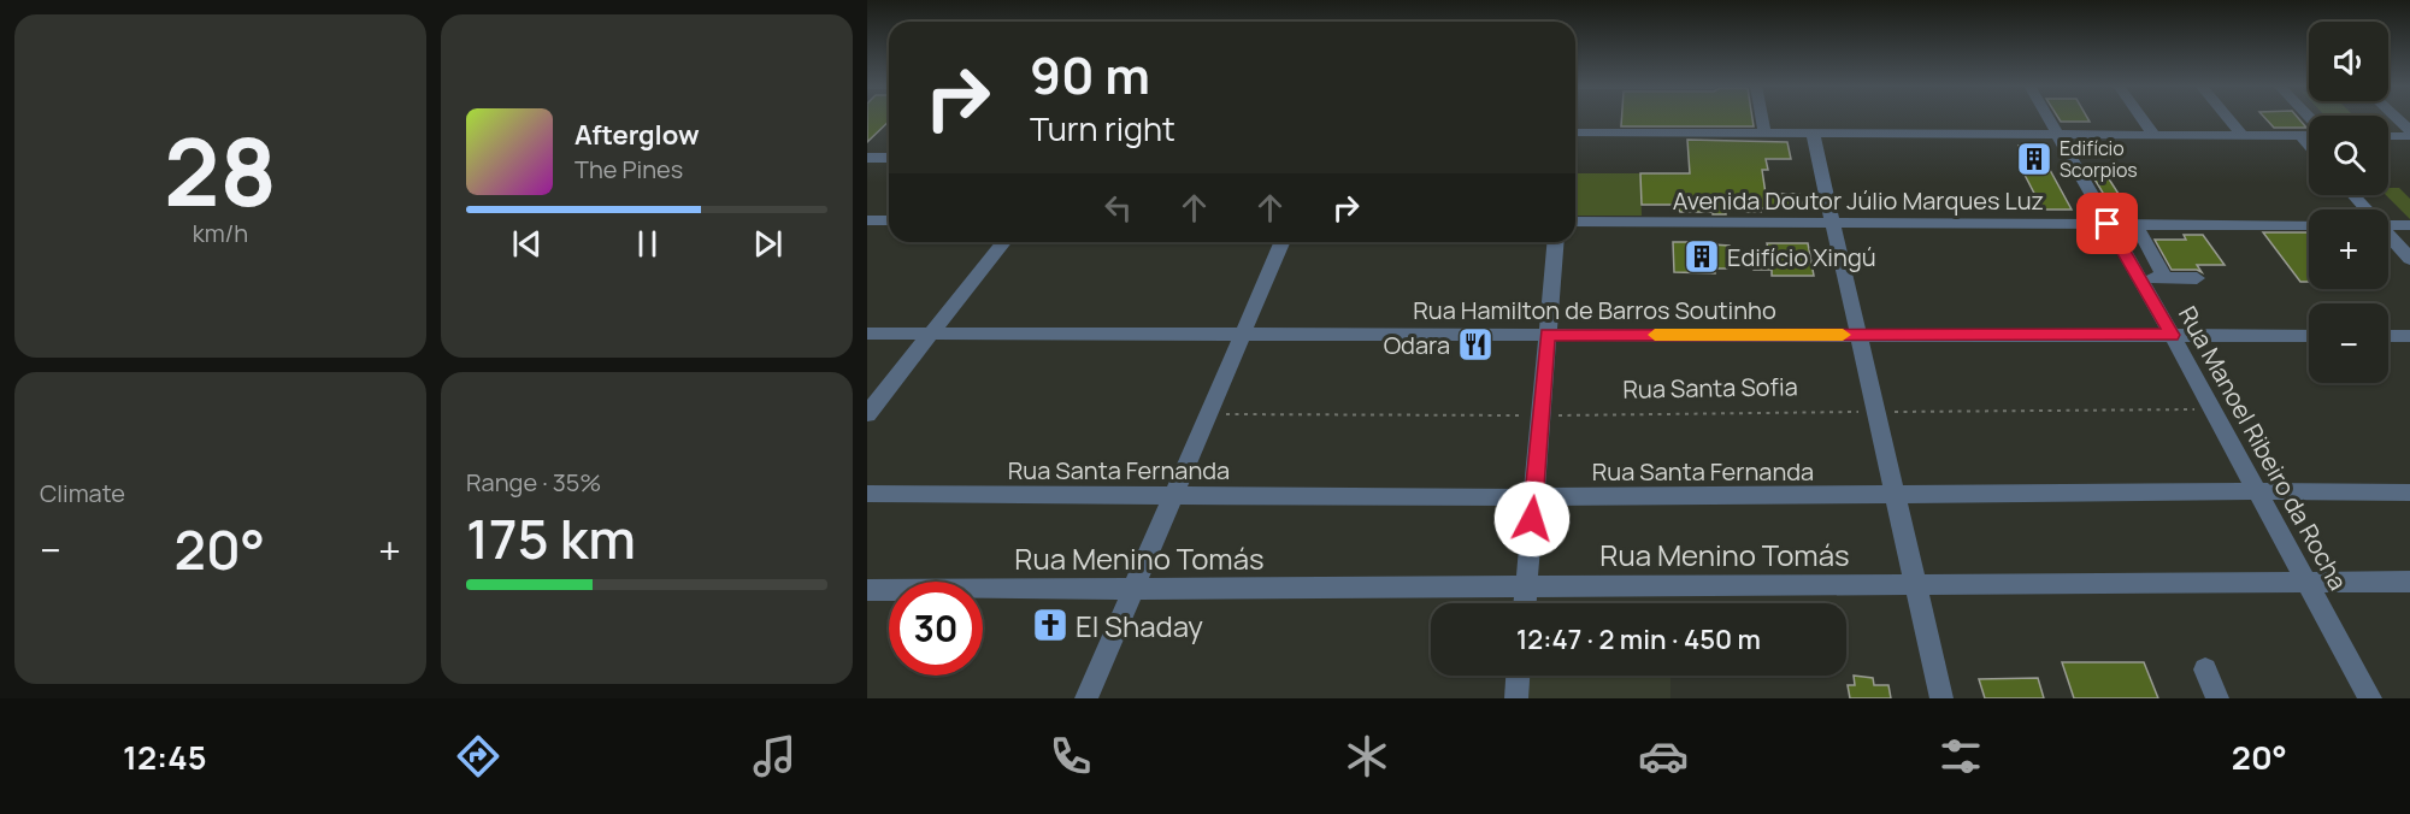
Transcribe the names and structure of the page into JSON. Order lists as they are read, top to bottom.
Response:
{
  "streets": {
    "street": [
      "Avenida Doutor Júlio Marques Luz",
      "Rua Hamilton de Barros Soutinho",
      "Rua Manoel Ribeiro da Rocha",
      "Rua Santa Fernanda",
      "Rua Menino Tomás"
    ],
    "path": ["Rua Santa Sofia"]
  },
  "crossings": [
    ["Avenida Doutor Júlio Marques Luz", "Rua Manoel Ribeiro da Rocha"],
    ["Rua Hamilton de Barros Soutinho", "Rua Manoel Ribeiro da Rocha"],
    ["Rua Santa Sofia", "Rua Manoel Ribeiro da Rocha"],
    ["Rua Manoel Ribeiro da Rocha", "Rua Santa Fernanda"],
    ["Rua Manoel Ribeiro da Rocha", "Rua Menino Tomás"]
  ],
  "places": {
    "building": ["Edifício Scorpios", "Edifício Xingú"],
    "restaurant": ["Odara"],
    "church": ["El Shaday"]
  },
  "page": {
    "tile": [
      ["28", "km/h"],
      "Climate",
      ["Range · 35%", "175 km"]
    ],
    "map_buttons": ["+", "−"],
    "turn": ["90 m", "Turn right"],
    "song": ["Afterglow", "The Pines"],
    "heat": ["−", "20°", "+"],
    "limit": "30",
    "trip": "12:47 · 2 min · 450 m",
    "tabs": ["12:45", "20°"]
  }
}
